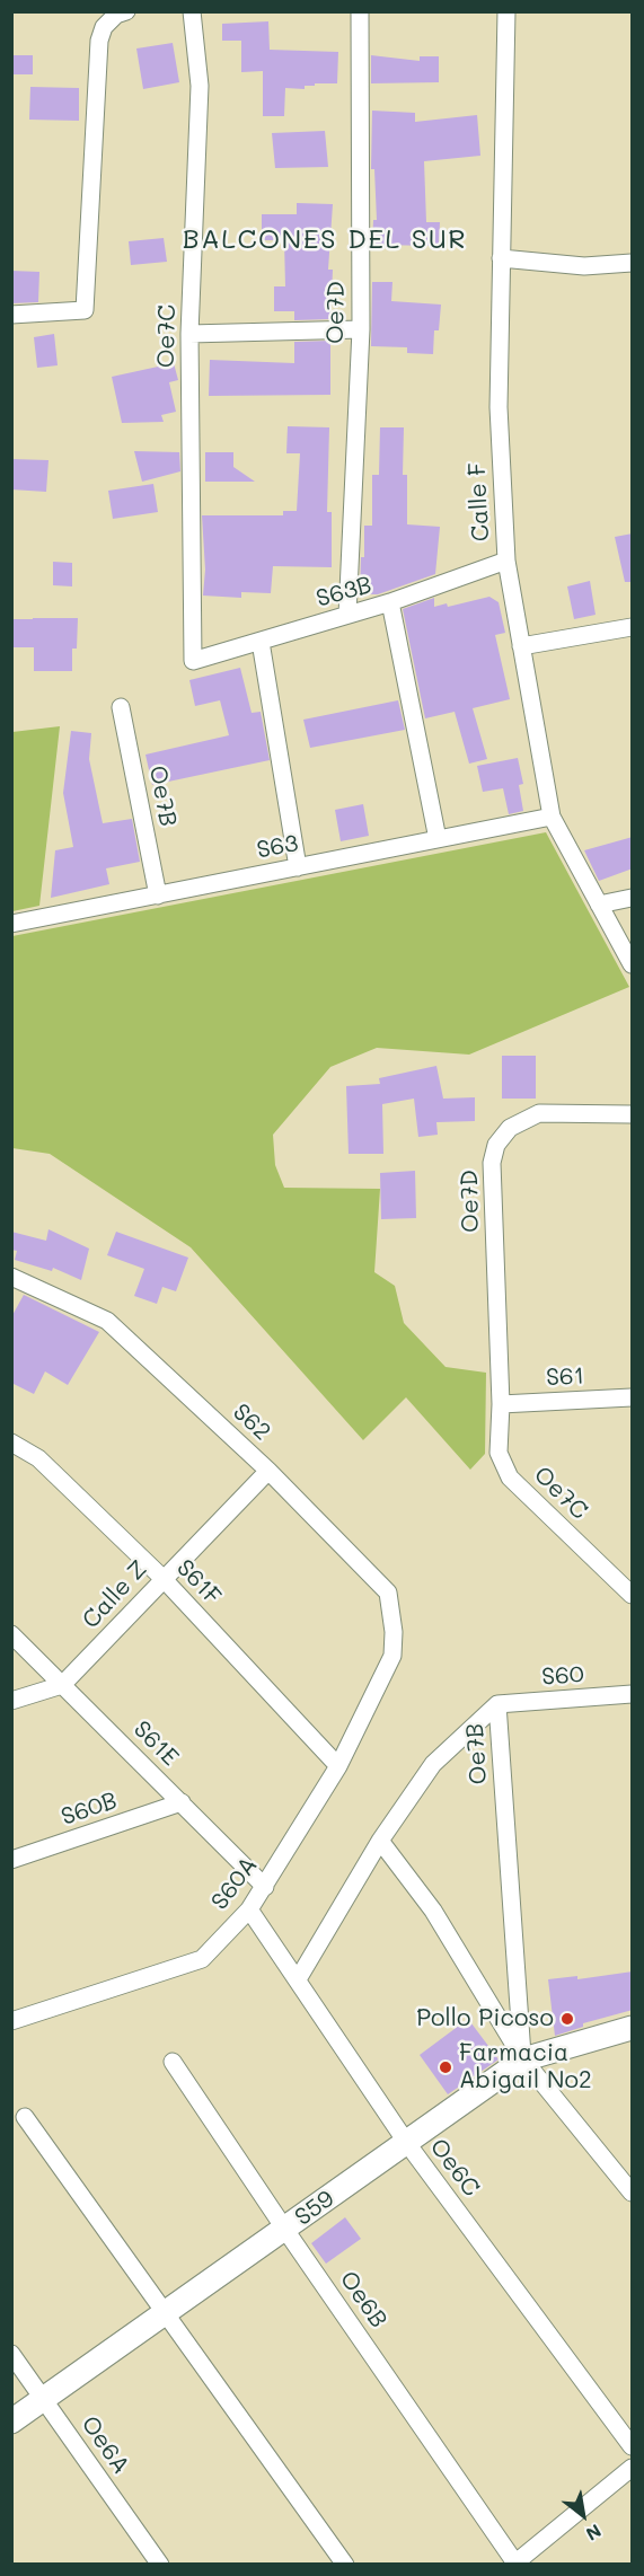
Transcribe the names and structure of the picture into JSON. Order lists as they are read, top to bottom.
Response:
{
  "streets": {
    "street": [
      "Oe7D",
      "Oe7C",
      "Calle F",
      "S63B",
      "Oe7B",
      "S63",
      "S61",
      "S62",
      "S61F",
      "Calle Z",
      "S60",
      "S61E",
      "S60B",
      "S60A",
      "Oe6C",
      "S59",
      "Oe6B",
      "Oe6A"
    ]
  },
  "crossings": [
    ["Oe7D", "Oe7C"],
    ["Oe7D", "S63B"],
    ["Oe7D", "S61"],
    ["Oe7C", "S63B"],
    ["Oe7C", "S61"],
    ["Calle F", "S63B"],
    ["Calle F", "S63"],
    ["Oe7B", "S63"],
    ["Oe7B", "S60"],
    ["Oe7B", "Oe6C"],
    ["Oe7B", "S59"],
    ["S62", "Calle Z"],
    ["S62", "S60A"],
    ["S61F", "Calle Z"],
    ["S61F", "S60A"],
    ["Calle Z", "S61E"],
    ["S61E", "S60B"],
    ["S61E", "S60A"],
    ["S60A", "Oe6C"],
    ["Oe6C", "S59"],
    ["S59", "Oe6B"],
    ["S59", "Oe6A"]
  ],
  "districts": ["BALCONES DEL SUR"],
  "places": ["Pollo Picoso", "Farmacia Abigail No2"],
  "north": "bottom right"
}
